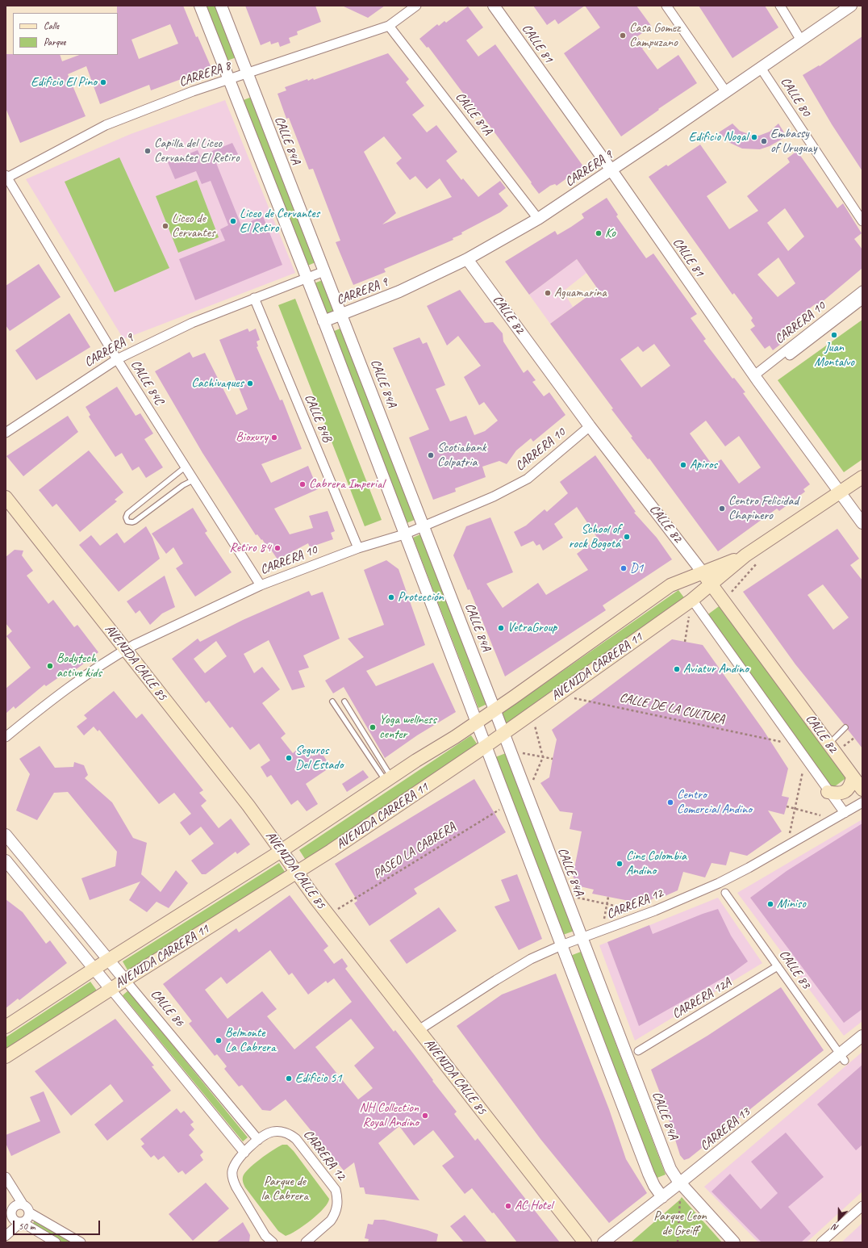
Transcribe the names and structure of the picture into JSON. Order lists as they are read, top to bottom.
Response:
{
  "streets": {
    "main road": ["CALLE 82", "AVENIDA CALLE 85", "AVENIDA CARRERA 11"],
    "street": [
      "CALLE 81",
      "CARRERA 8",
      "CALLE 80",
      "CALLE 81A",
      "CALLE 84A",
      "CARRERA 9",
      "CARRERA 10",
      "CALLE 84C",
      "CALLE 84B",
      "CARRERA 12",
      "CALLE 83",
      "CARRERA 12A",
      "CALLE 86",
      "CARRERA 13"
    ],
    "path": ["CALLE DE LA CULTURA", "PASEO LA CABRERA"]
  },
  "crossings": [
    ["CALLE 81", "CARRERA 9"],
    ["CALLE 81", "CARRERA 10"],
    ["CALLE 81", "AVENIDA CARRERA 11"],
    ["CARRERA 8", "CALLE 81A"],
    ["CARRERA 8", "CALLE 84A"],
    ["CARRERA 8", "CALLE 84C"],
    ["CALLE 80", "CARRERA 9"],
    ["CALLE 81A", "CARRERA 9"],
    ["CALLE 84A", "CARRERA 9"],
    ["CALLE 84A", "CARRERA 10"],
    ["CALLE 84A", "AVENIDA CARRERA 11"],
    ["CALLE 84A", "CARRERA 12"],
    ["CALLE 84A", "CARRERA 13"],
    ["CARRERA 9", "CALLE 82"],
    ["CARRERA 9", "CALLE 84C"],
    ["CARRERA 9", "CALLE 84B"],
    ["CALLE 82", "CARRERA 10"],
    ["CALLE 82", "AVENIDA CARRERA 11"],
    ["CARRERA 10", "CALLE 84C"],
    ["CARRERA 10", "CALLE 84B"],
    ["CARRERA 10", "AVENIDA CALLE 85"],
    ["AVENIDA CALLE 85", "AVENIDA CARRERA 11"],
    ["AVENIDA CALLE 85", "CARRERA 12"],
    ["AVENIDA CARRERA 11", "CALLE DE LA CULTURA"],
    ["AVENIDA CARRERA 11", "CALLE 86"],
    ["CARRERA 12", "CALLE 86"],
    ["CALLE 83", "CARRERA 12A"],
    ["CALLE 83", "CARRERA 13"]
  ],
  "parks": ["Parque de la Cabrera", "Parque Leon de Greiff"],
  "places": [
    "Casa Gomez Campuzano",
    "Edificio El Pino",
    "Edificio Nogal",
    "Embassy of Uruguay",
    "Capilla del Liceo Cervantes El Retiro",
    "Liceo de Cervantes El Retiro",
    "Liceo de Cervantes",
    "Ko",
    "Aguamarina",
    "Juan Montalvo",
    "Cachivaques",
    "Bioxury",
    "Scotiabank Colpatria",
    "Apiros",
    "Cabrera Imperial",
    "Centro Felicidad Chapinero",
    "School of rock Bogotá",
    "Retiro 84",
    "D1",
    "Protección",
    "VetraGroup",
    "Bodytech active kids",
    "Aviatur Andino",
    "Yoga wellness center",
    "Seguros Del Estado",
    "Centro Comercial Andino",
    "Cine Colombia Andino",
    "Miniso",
    "Belmonte La Cabrera",
    "Edificio 51",
    "NH Collection Royal Andino",
    "AC Hotel"
  ],
  "legend": ["Calle", "Parque"],
  "scale_bar": "50 m",
  "north": "bottom"
}
